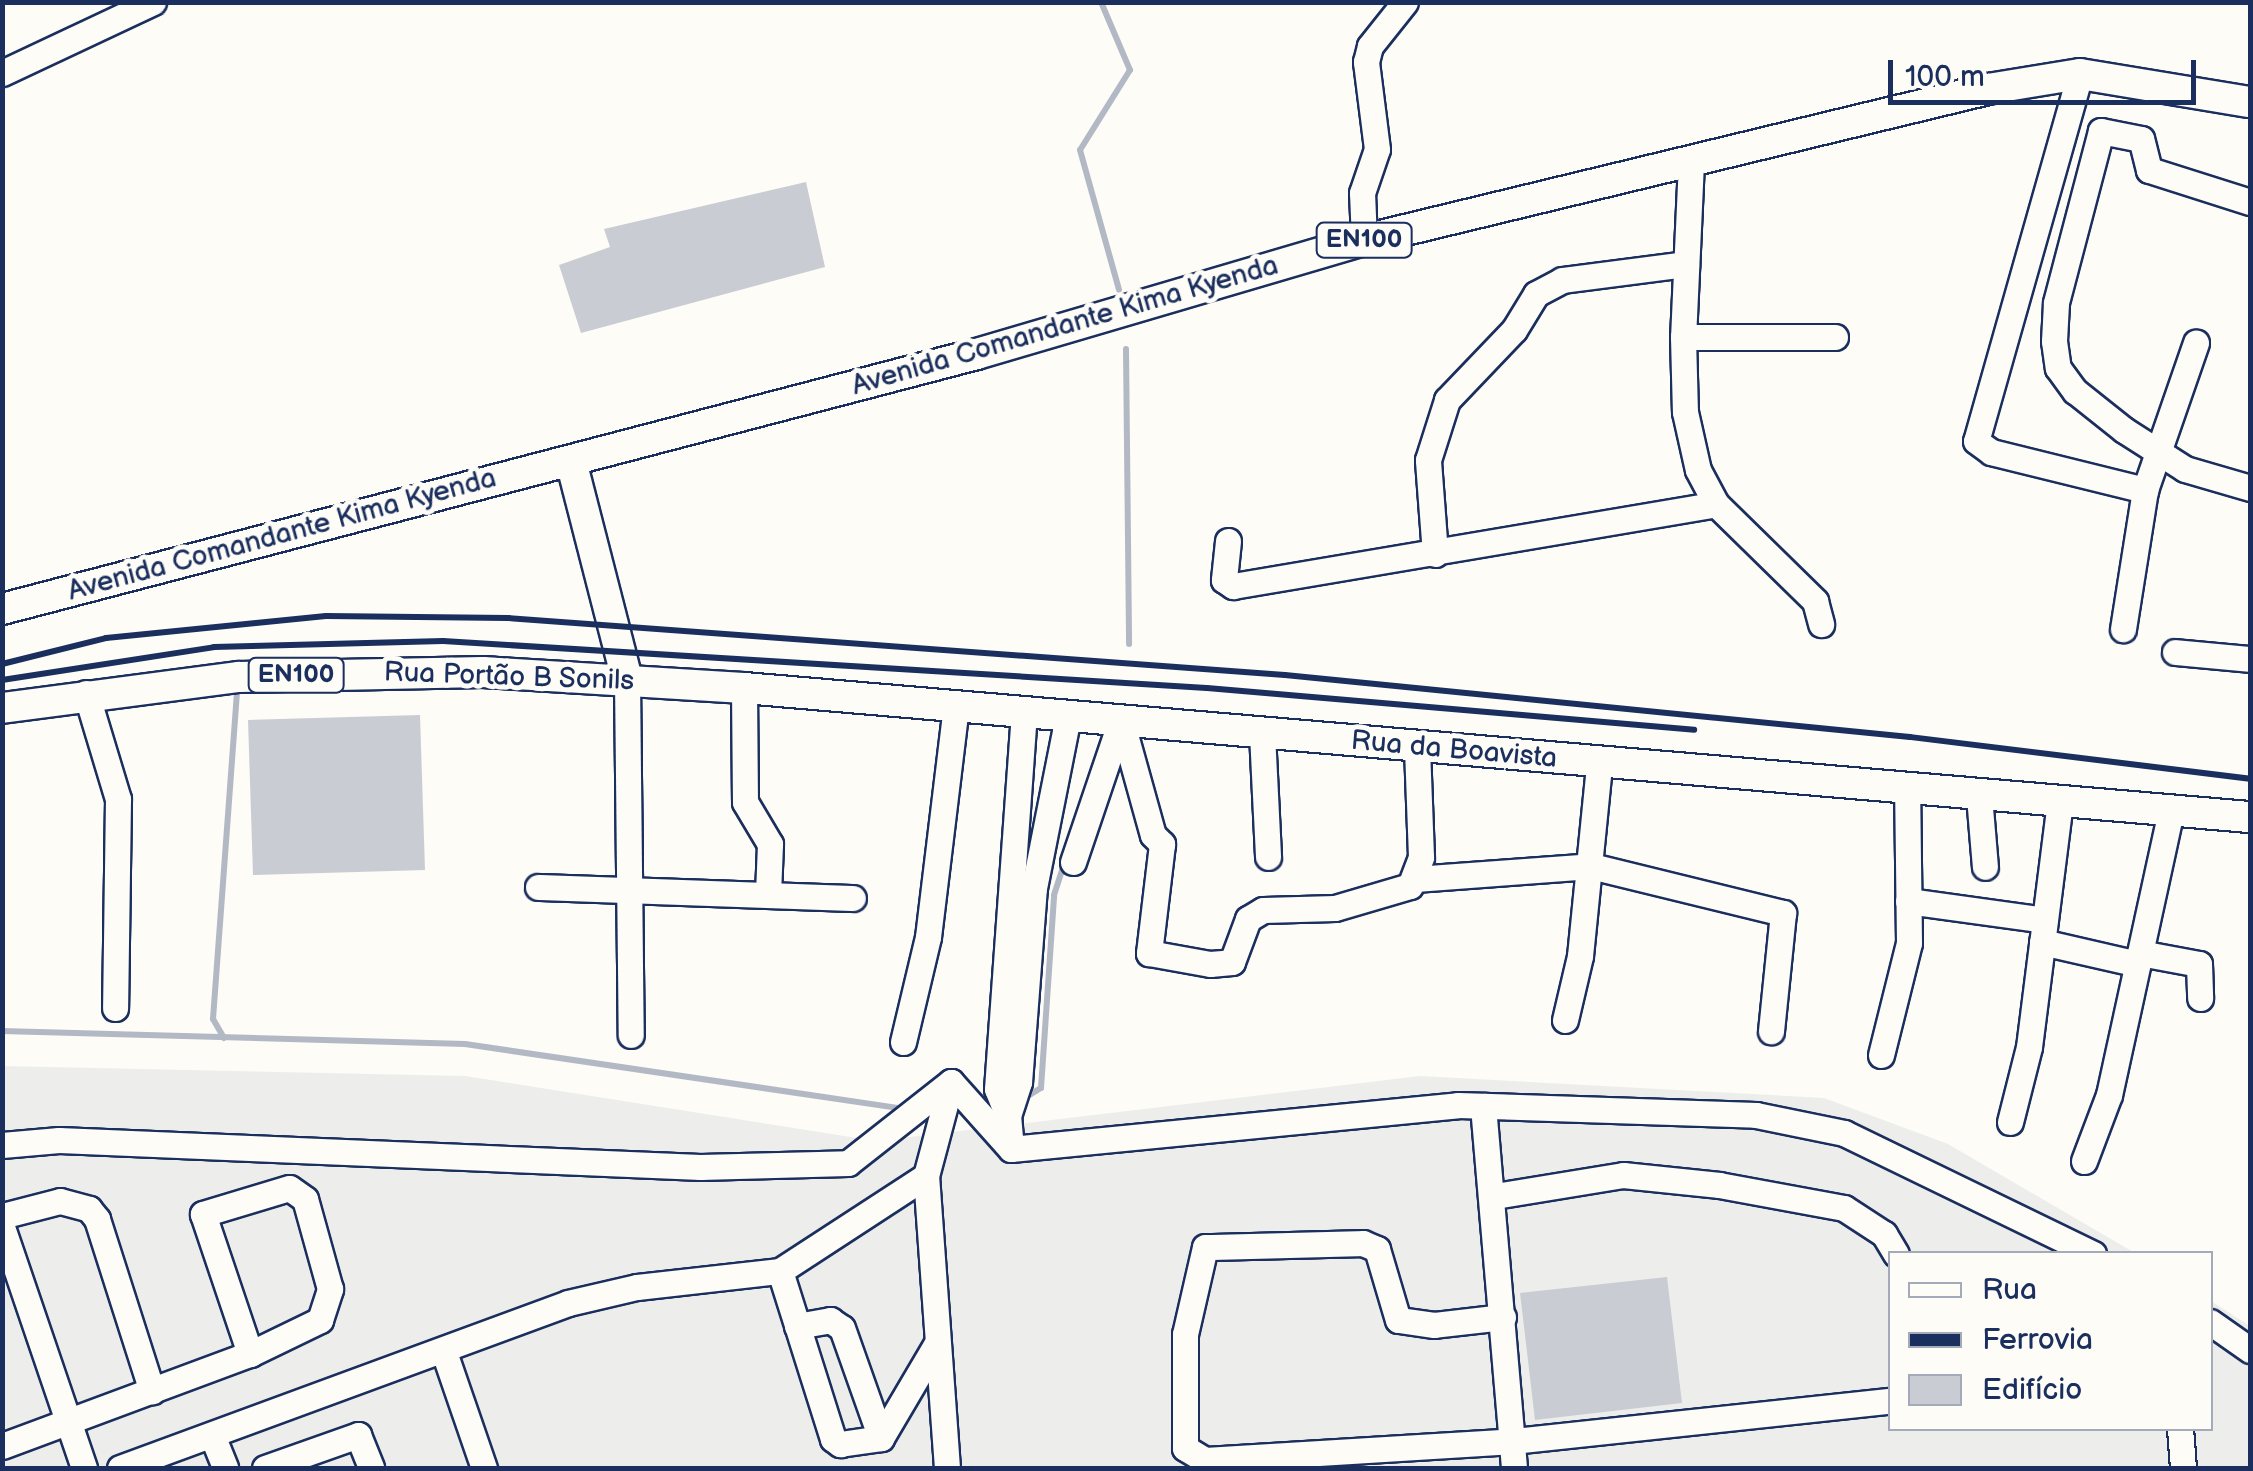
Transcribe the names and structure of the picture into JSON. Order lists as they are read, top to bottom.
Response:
{
  "streets": {
    "main road": [
      "EN100",
      "Avenida Comandante Kima Kyenda",
      "Rua Portão B Sonils",
      "Rua da Boavista"
    ]
  },
  "crossings": [
    ["Rua Portão B Sonils", "Rua da Boavista"]
  ],
  "legend": ["Rua", "Ferrovia", "Edifício"],
  "scale_bar": "100 m"
}
